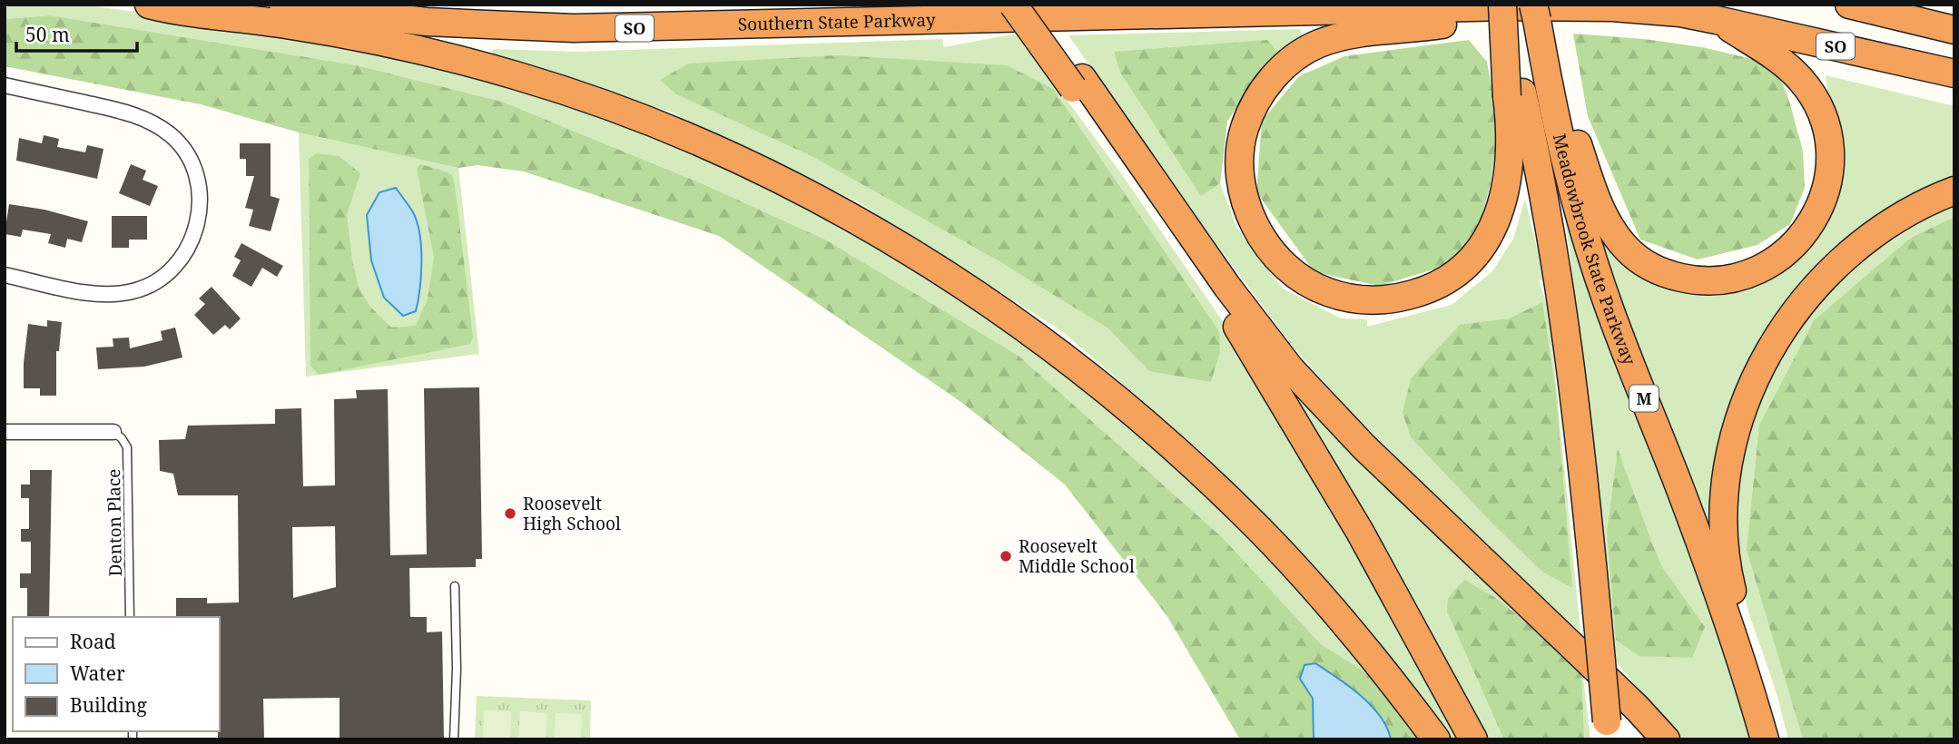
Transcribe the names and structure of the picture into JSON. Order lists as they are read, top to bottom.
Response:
{
  "streets": {
    "highway": [
      "Southern State Parkway",
      "SO",
      "Meadowbrook State Parkway",
      "M"
    ],
    "lane": ["Denton Place"]
  },
  "places": ["Roosevelt High School", "Roosevelt Middle School"],
  "legend": ["Road", "Water", "Building"],
  "scale_bar": "50 m"
}
